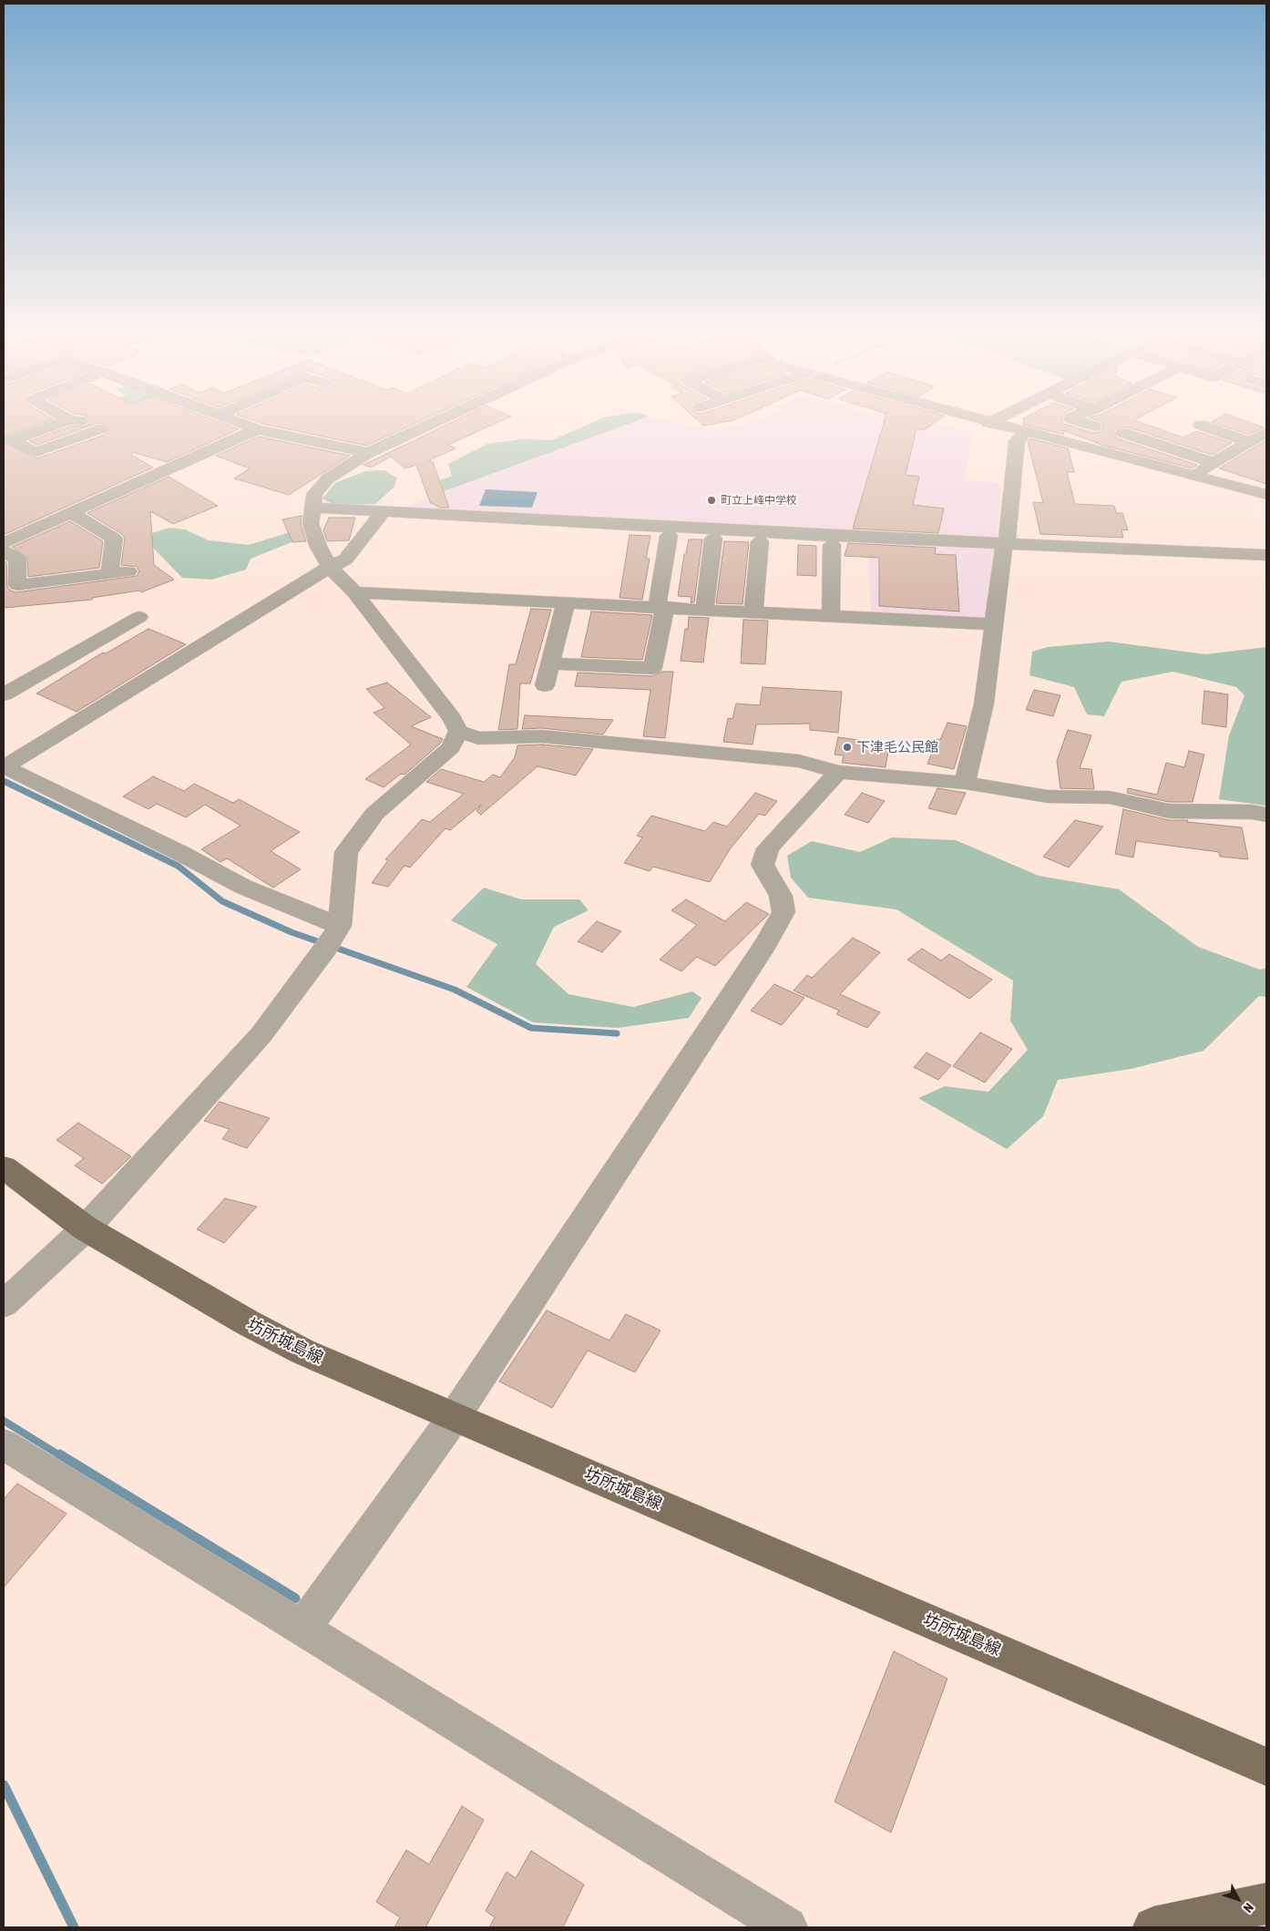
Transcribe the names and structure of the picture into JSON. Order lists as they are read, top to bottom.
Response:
{
  "streets": {
    "main road": ["坊所城島線"]
  },
  "places": ["町立上峰中学校", "下津毛公民館"],
  "north": "bottom right"
}
